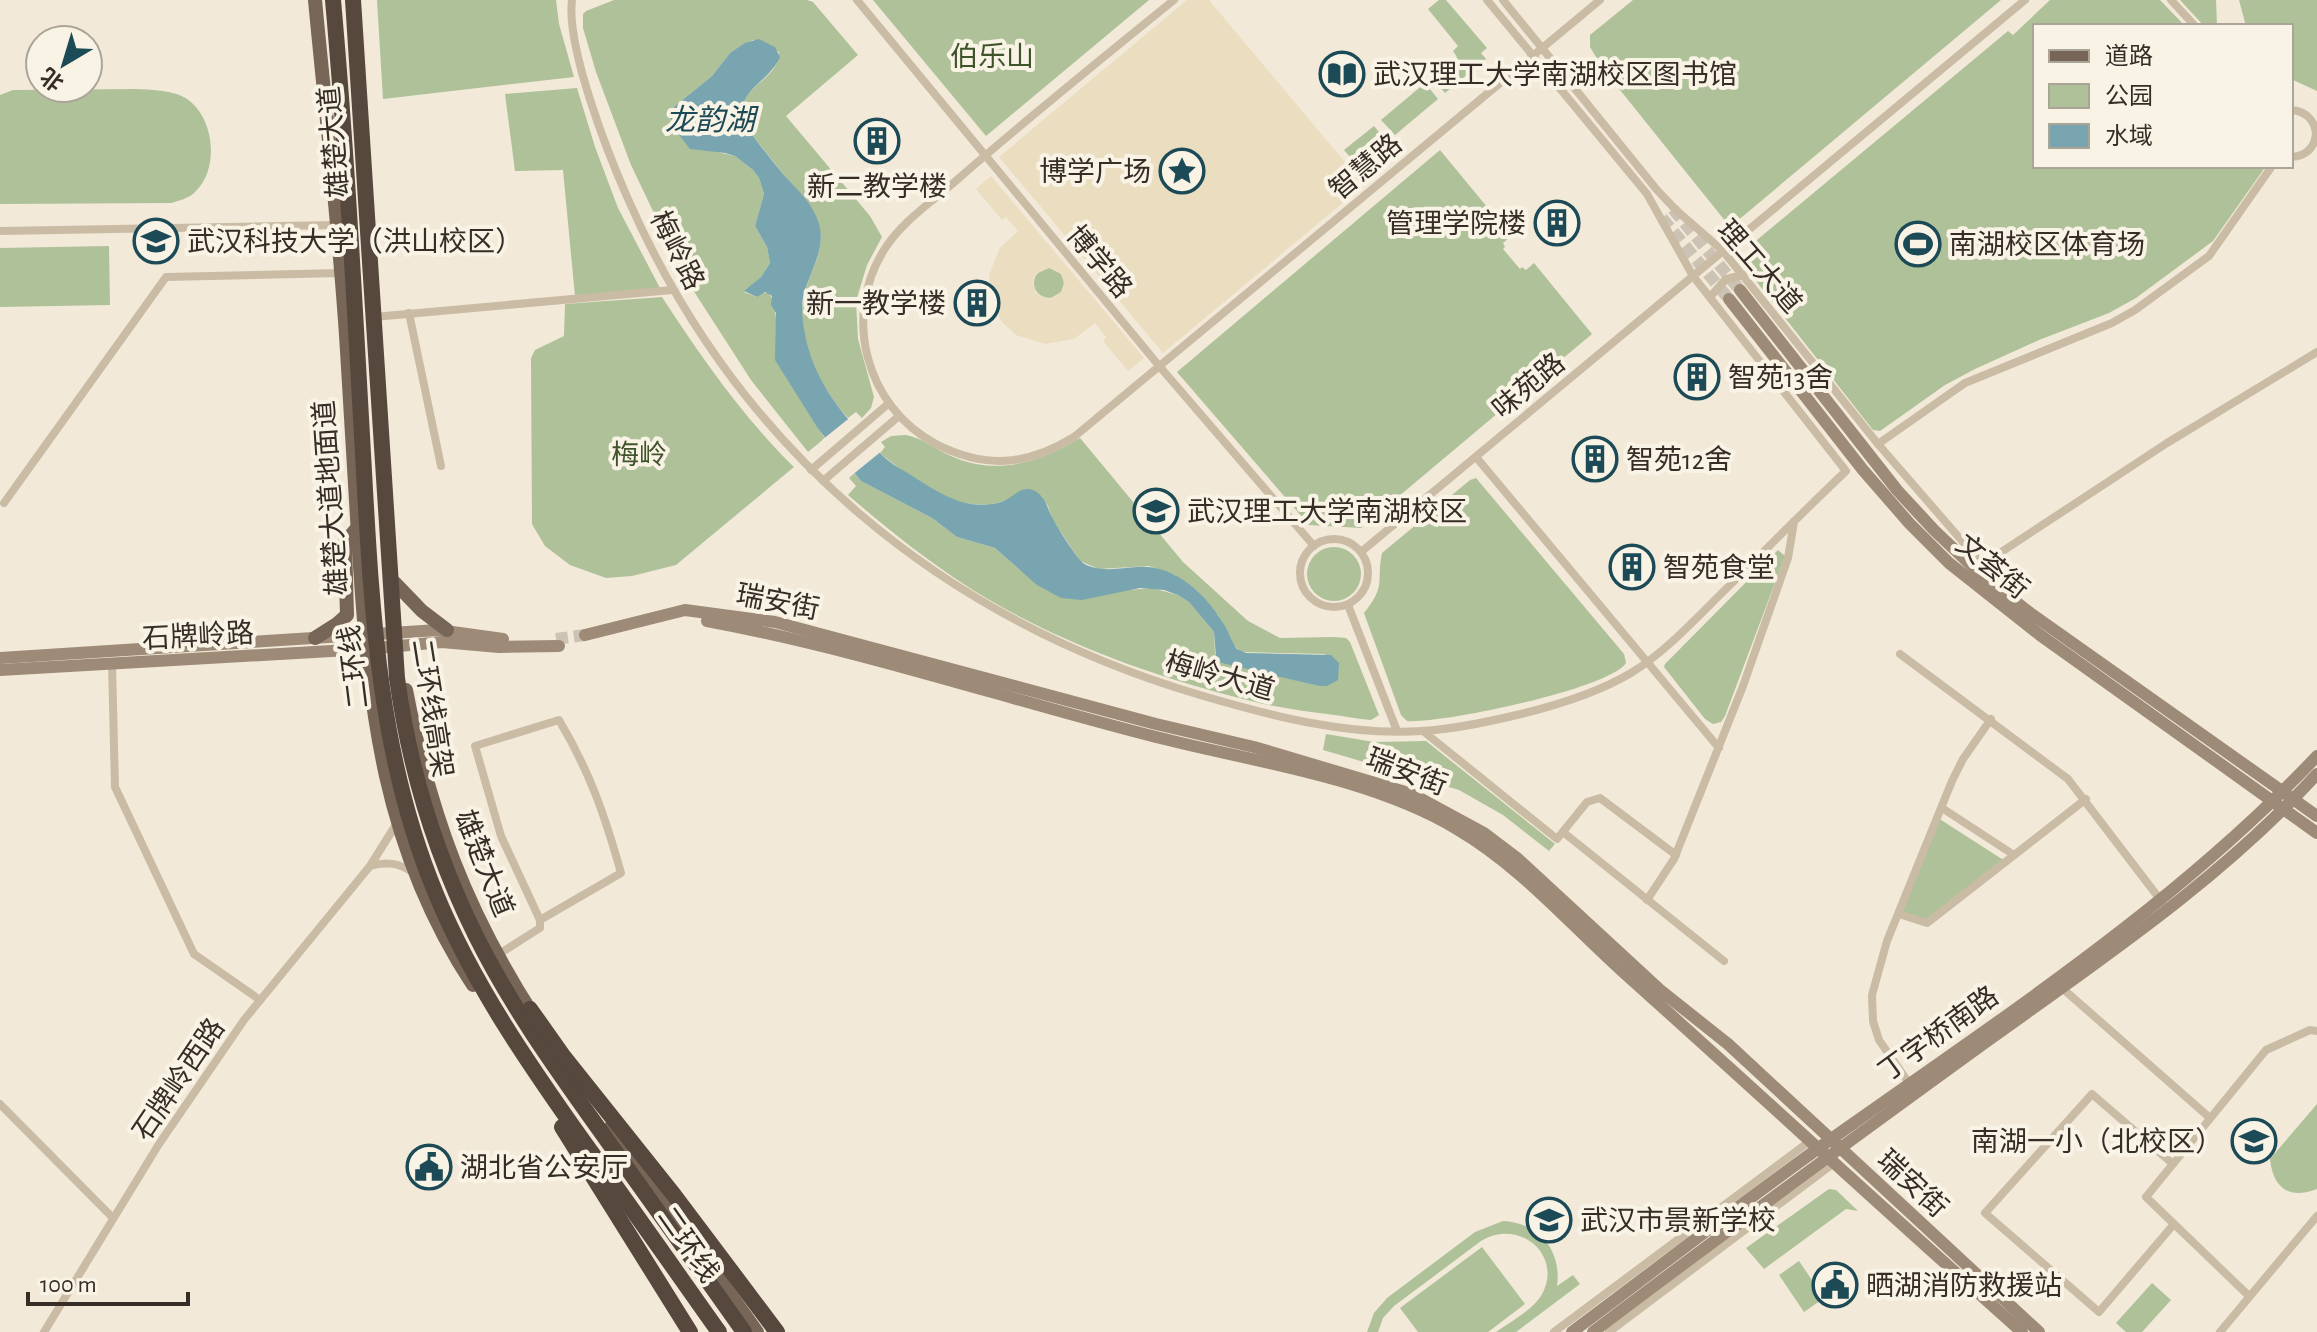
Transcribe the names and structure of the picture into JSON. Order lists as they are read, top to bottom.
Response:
{
  "streets": {
    "highway": ["二环线", "二环线高架"],
    "main road": [
      "雄楚大道",
      "雄楚大道地面道",
      "文荟街",
      "瑞安街",
      "石牌岭路",
      "丁字桥南路"
    ],
    "street": [
      "智慧路",
      "梅岭路",
      "博学路",
      "理工大道",
      "味苑路",
      "梅岭大道",
      "石牌岭西路"
    ]
  },
  "crossings": [
    ["雄楚大道", "石牌岭路"],
    ["雄楚大道", "二环线高架"],
    ["智慧路", "博学路"],
    ["智慧路", "理工大道"],
    ["梅岭路", "梅岭大道"],
    ["博学路", "味苑路"],
    ["理工大道", "味苑路"],
    ["理工大道", "文荟街"],
    ["理工大道", "梅岭大道"],
    ["雄楚大道地面道", "石牌岭路"],
    ["雄楚大道地面道", "石牌岭西路"],
    ["文荟街", "丁字桥南路"],
    ["瑞安街", "丁字桥南路"],
    ["石牌岭路", "二环线高架"]
  ],
  "water": ["龙韵湖"],
  "parks": ["伯乐山", "梅岭"],
  "places": {
    "library": ["武汉理工大学南湖校区图书馆"],
    "building": [
      "新二教学楼",
      "管理学院楼",
      "新一教学楼",
      "智苑13舍",
      "智苑12舍",
      "智苑食堂"
    ],
    "place": ["博学广场"],
    "school or university": [
      "武汉科技大学（洪山校区）",
      "武汉理工大学南湖校区",
      "南湖一小（北校区）",
      "武汉市景新学校"
    ],
    "sports": ["南湖校区体育场"],
    "public building": ["湖北省公安厅", "晒湖消防救援站"]
  },
  "legend": ["道路", "公园", "水域"],
  "scale_bar": "100 m",
  "north": "bottom left"
}
